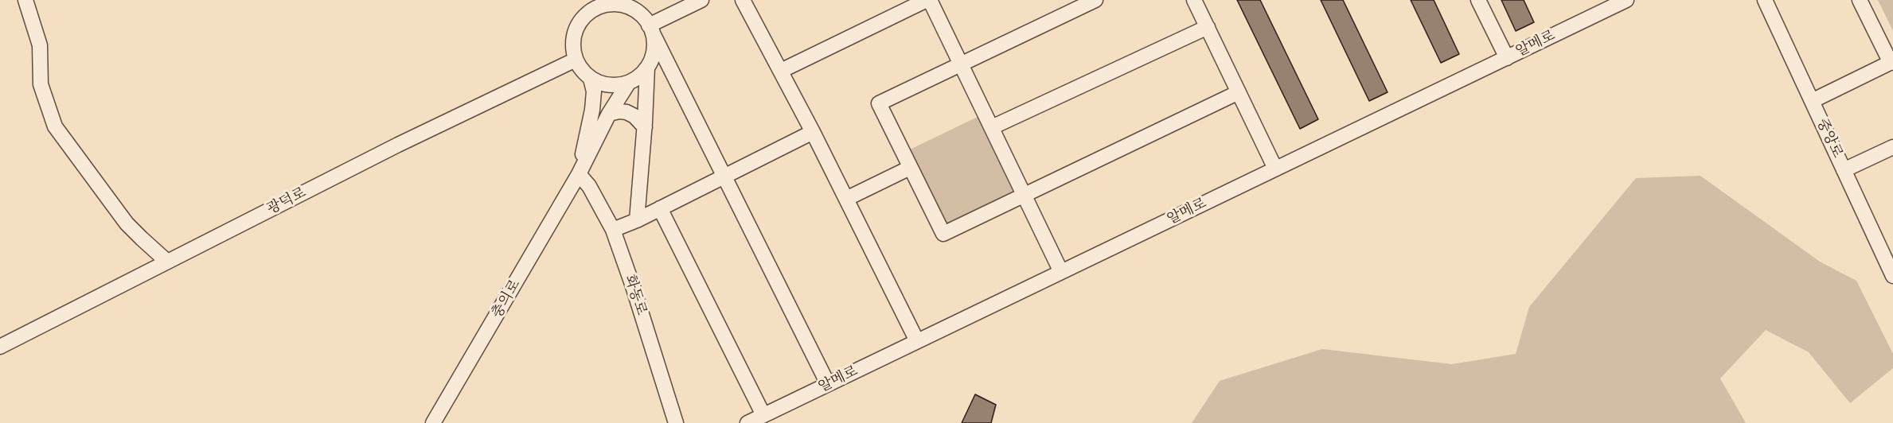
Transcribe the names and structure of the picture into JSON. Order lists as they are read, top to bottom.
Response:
{
  "streets": {
    "street": [
      "알메로",
      "중앙로",
      "광덕로",
      "화동로",
      "충의로"
    ]
  },
  "crossings": [
    ["광덕로", "충의로"],
    ["화동로", "충의로"]
  ]
}
